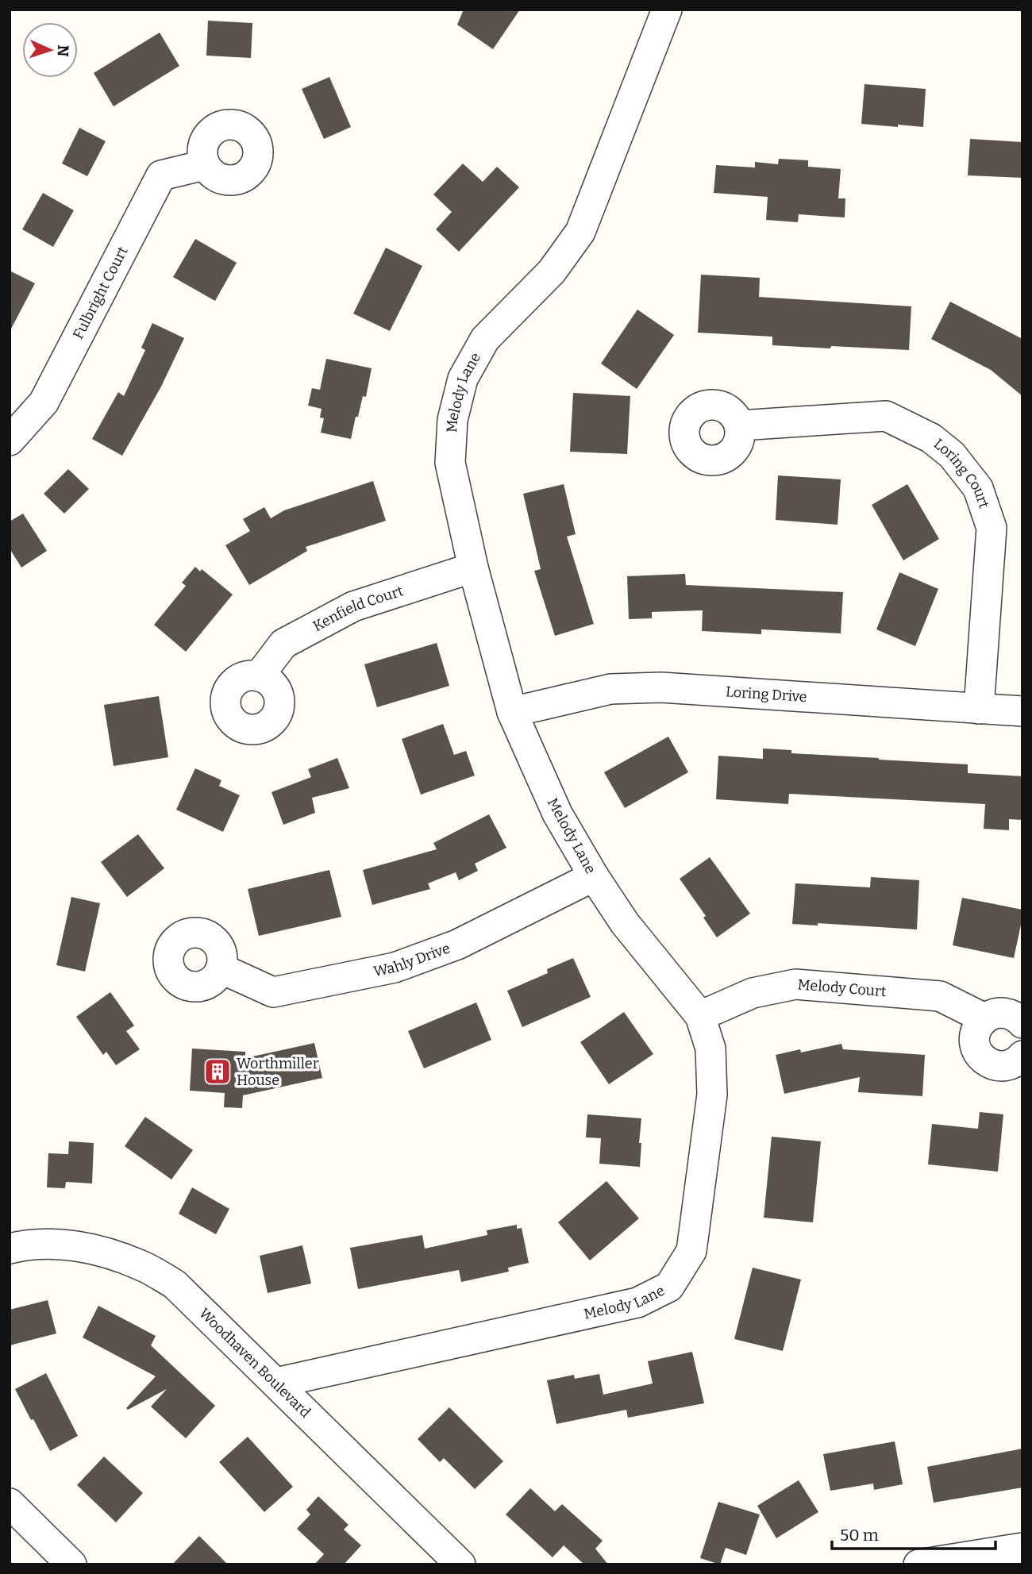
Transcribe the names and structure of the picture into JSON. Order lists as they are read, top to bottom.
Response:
{
  "streets": {
    "street": [
      "Fulbright Court",
      "Melody Lane",
      "Loring Court",
      "Kenfield Court",
      "Loring Drive",
      "Wahly Drive",
      "Melody Court",
      "Woodhaven Boulevard"
    ]
  },
  "crossings": [
    ["Melody Lane", "Kenfield Court"],
    ["Melody Lane", "Loring Drive"],
    ["Melody Lane", "Wahly Drive"],
    ["Melody Lane", "Melody Court"],
    ["Melody Lane", "Woodhaven Boulevard"],
    ["Loring Court", "Loring Drive"]
  ],
  "places": {
    "building": ["Worthmiller House"]
  },
  "scale_bar": "50 m",
  "north": "right"
}
